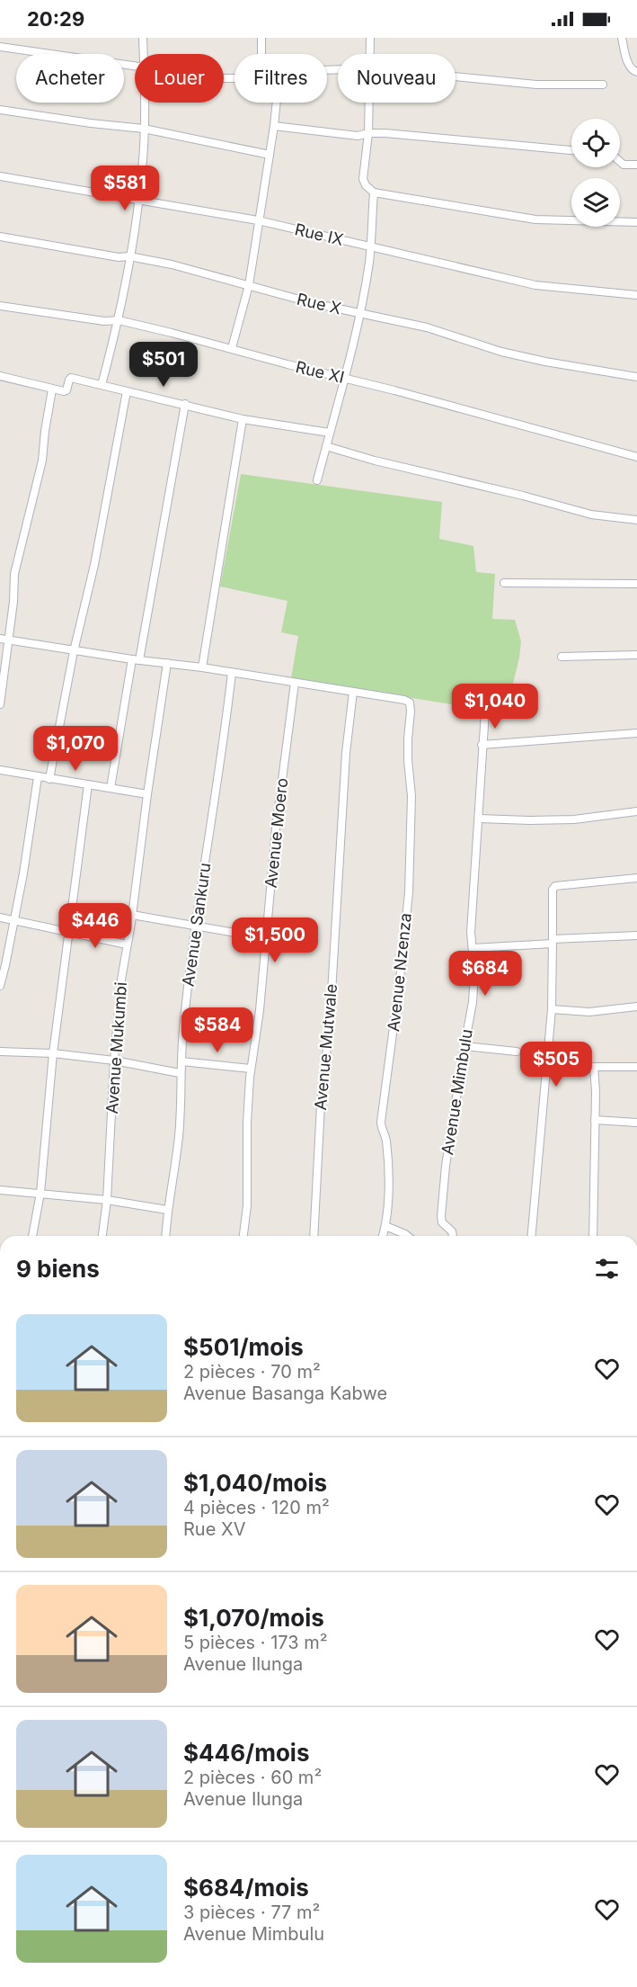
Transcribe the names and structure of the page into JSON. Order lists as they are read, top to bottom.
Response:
{
  "streets": {
    "street": [
      "Rue IX",
      "Rue X",
      "Rue XI",
      "Avenue Moero",
      "Avenue Sankuru",
      "Avenue Nzenza",
      "Avenue Mutwale",
      "Avenue Mukumbi",
      "Avenue Mimbulu"
    ]
  },
  "crossings": [
    ["Avenue Nzenza", "Avenue Mutwale"]
  ],
  "page": {
    "status": "20:29",
    "chip": [
      "Acheter",
      "Louer",
      "Filtres",
      "Nouveau"
    ],
    "price": [
      "$581",
      "$501",
      "$1,040",
      "$1,070",
      "$446",
      "$1,500",
      "$684",
      "$584",
      "$505"
    ],
    "heading": "9 biens",
    "list": [
      {
        "name": "$501/mois",
        "note": "2 pièces · 70 m² · Avenue Basanga Kabwe"
      },
      {
        "name": "$1,040/mois",
        "note": "4 pièces · 120 m² · Rue XV"
      },
      {
        "name": "$1,070/mois",
        "note": "5 pièces · 173 m² · Avenue Ilunga"
      },
      {
        "name": "$446/mois",
        "note": "2 pièces · 60 m² · Avenue Ilunga"
      },
      {
        "name": "$684/mois",
        "note": "3 pièces · 77 m² · Avenue Mimbulu"
      }
    ]
  }
}
